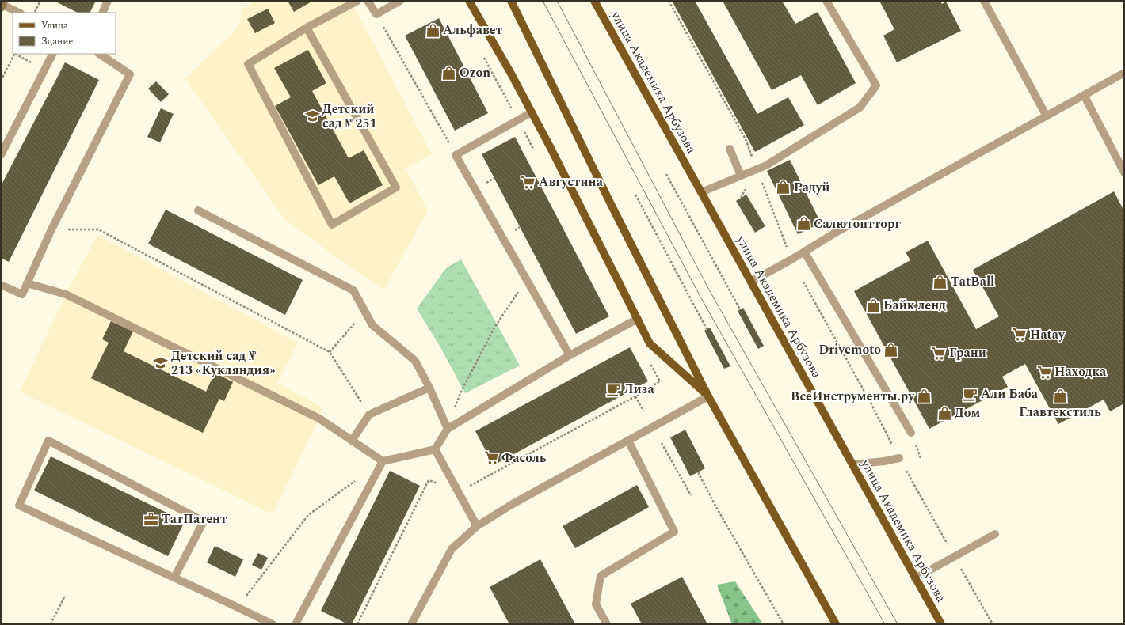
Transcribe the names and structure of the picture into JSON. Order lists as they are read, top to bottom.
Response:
{
  "streets": {
    "main road": ["улица Академика Арбузова"]
  },
  "places": {
    "shop": [
      "Альфавет",
      "Ozon",
      "Радуй",
      "Салютоптторг",
      "TatBall",
      "Байк ленд",
      "Drivemoto",
      "Главтекстиль",
      "ВсеИнструменты.ру",
      "Дом"
    ],
    "school or university": ["Детский сад № 251", "Детский сад № 213 «Кукляндия»"],
    "supermarket": [
      "Августина",
      "Hatay",
      "Грани",
      "Находка",
      "Фасоль"
    ],
    "cafe": ["Лиза", "Али Баба"],
    "office": ["ТатПатент"]
  },
  "legend": ["Улица", "Здание"]
}
